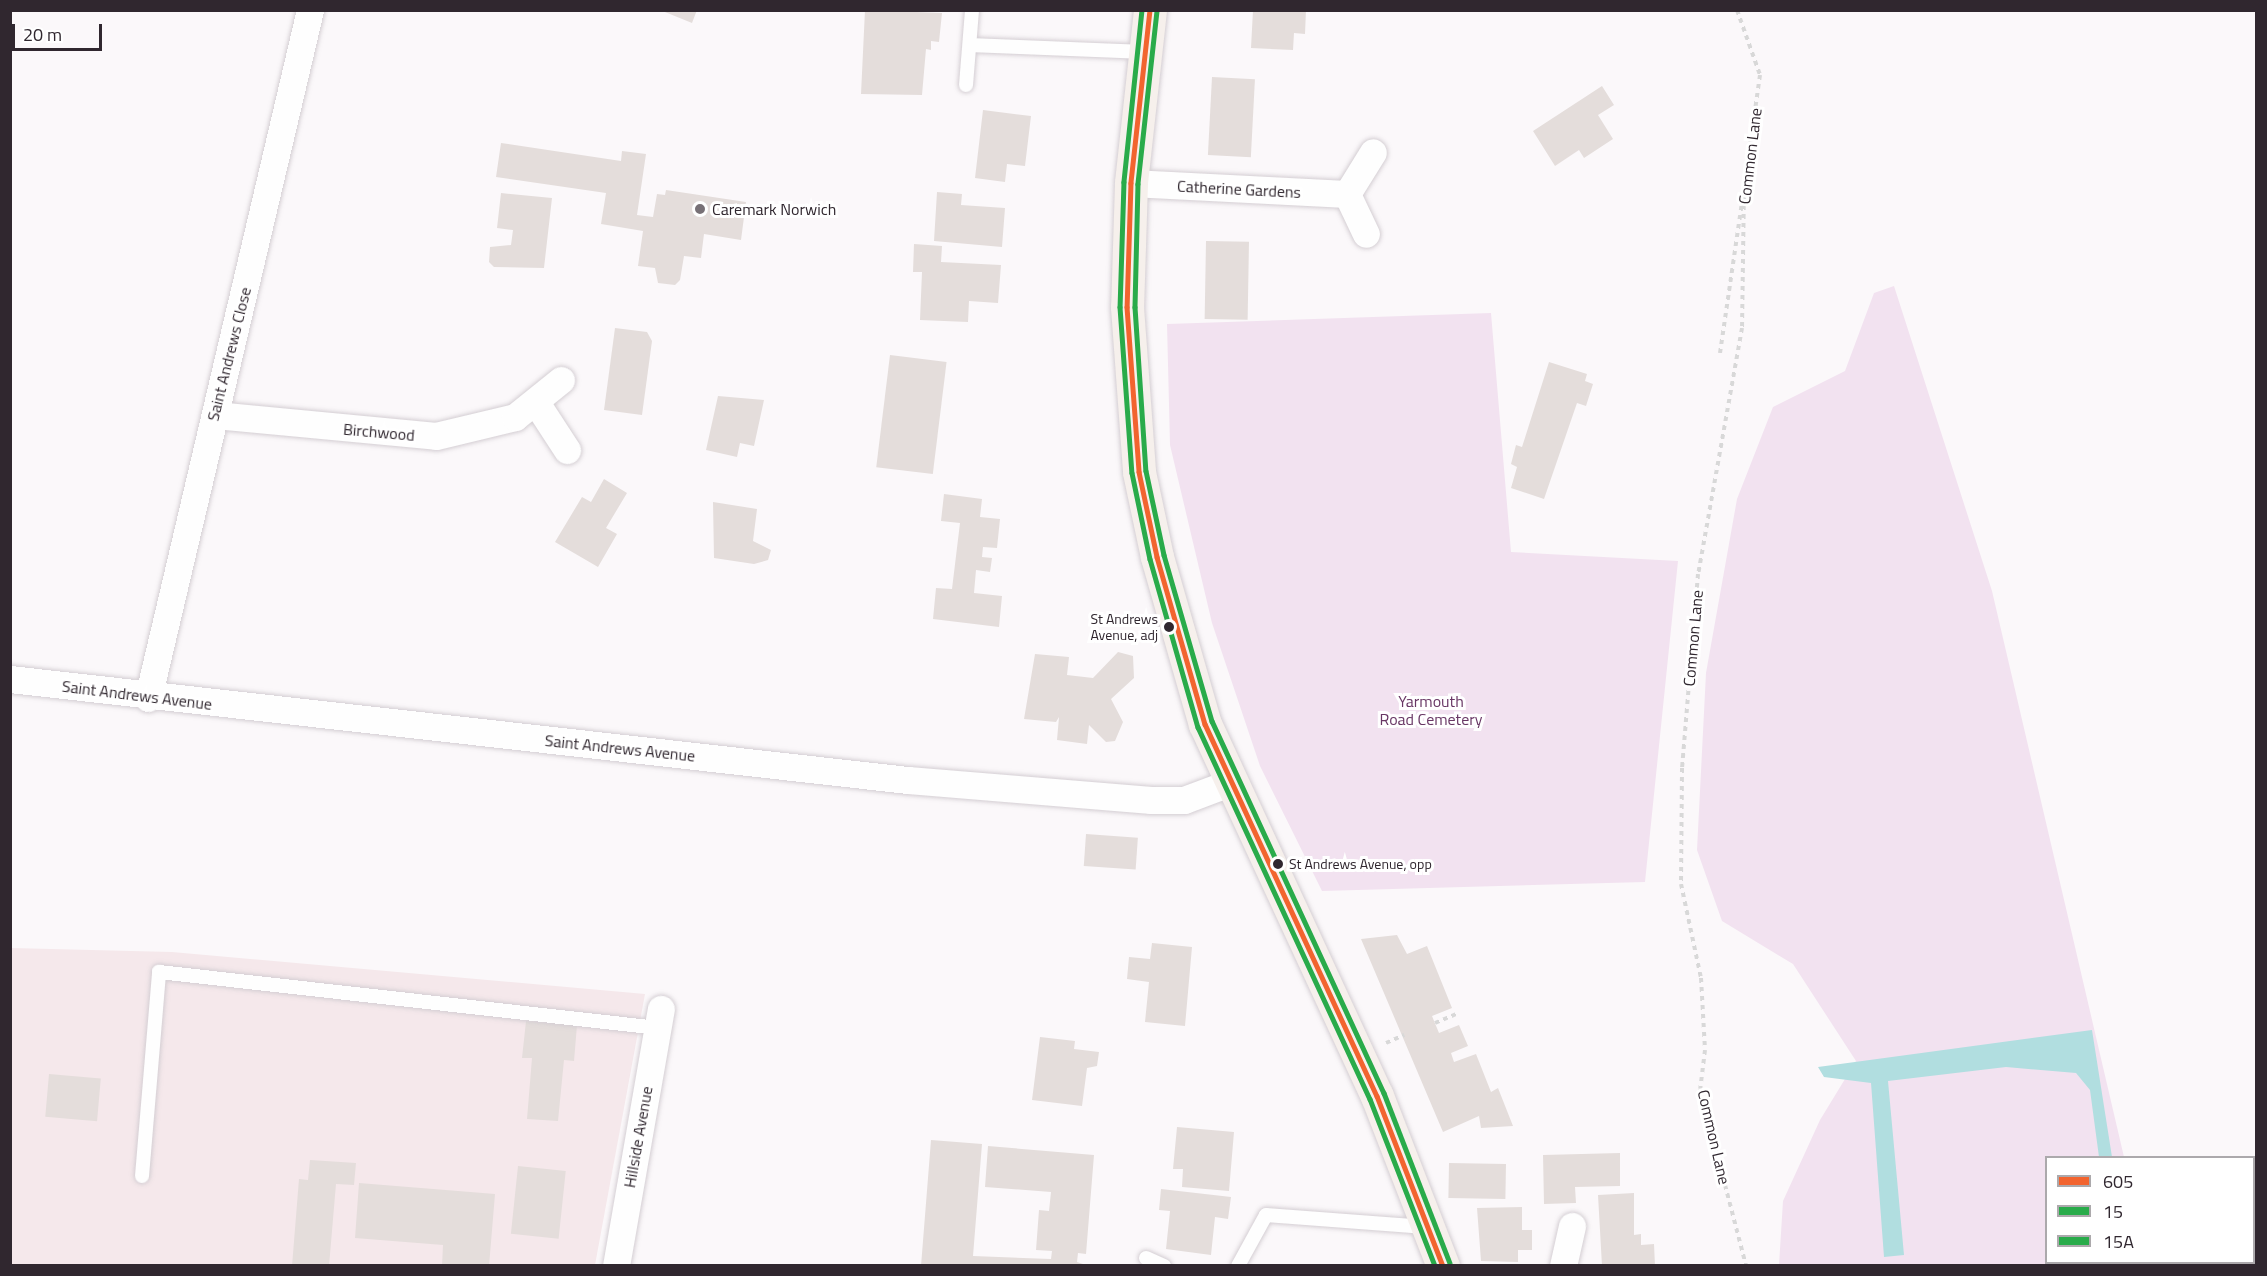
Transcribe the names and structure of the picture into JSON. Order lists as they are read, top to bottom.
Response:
{
  "streets": {
    "street": [
      "Catherine Gardens",
      "Saint Andrews Close",
      "Birchwood",
      "Saint Andrews Avenue",
      "Hillside Avenue"
    ],
    "path": ["Common Lane"]
  },
  "crossings": [
    ["Saint Andrews Close", "Birchwood"],
    ["Saint Andrews Close", "Saint Andrews Avenue"]
  ],
  "parks": ["Yarmouth Road Cemetery"],
  "places": ["Caremark Norwich", "St Andrews Avenue, adj", "St Andrews Avenue, opp"],
  "lines": ["transit line 605", "transit line 15", "transit line 15A"],
  "legend": ["605", "15", "15A"],
  "scale_bar": "20 m"
}
